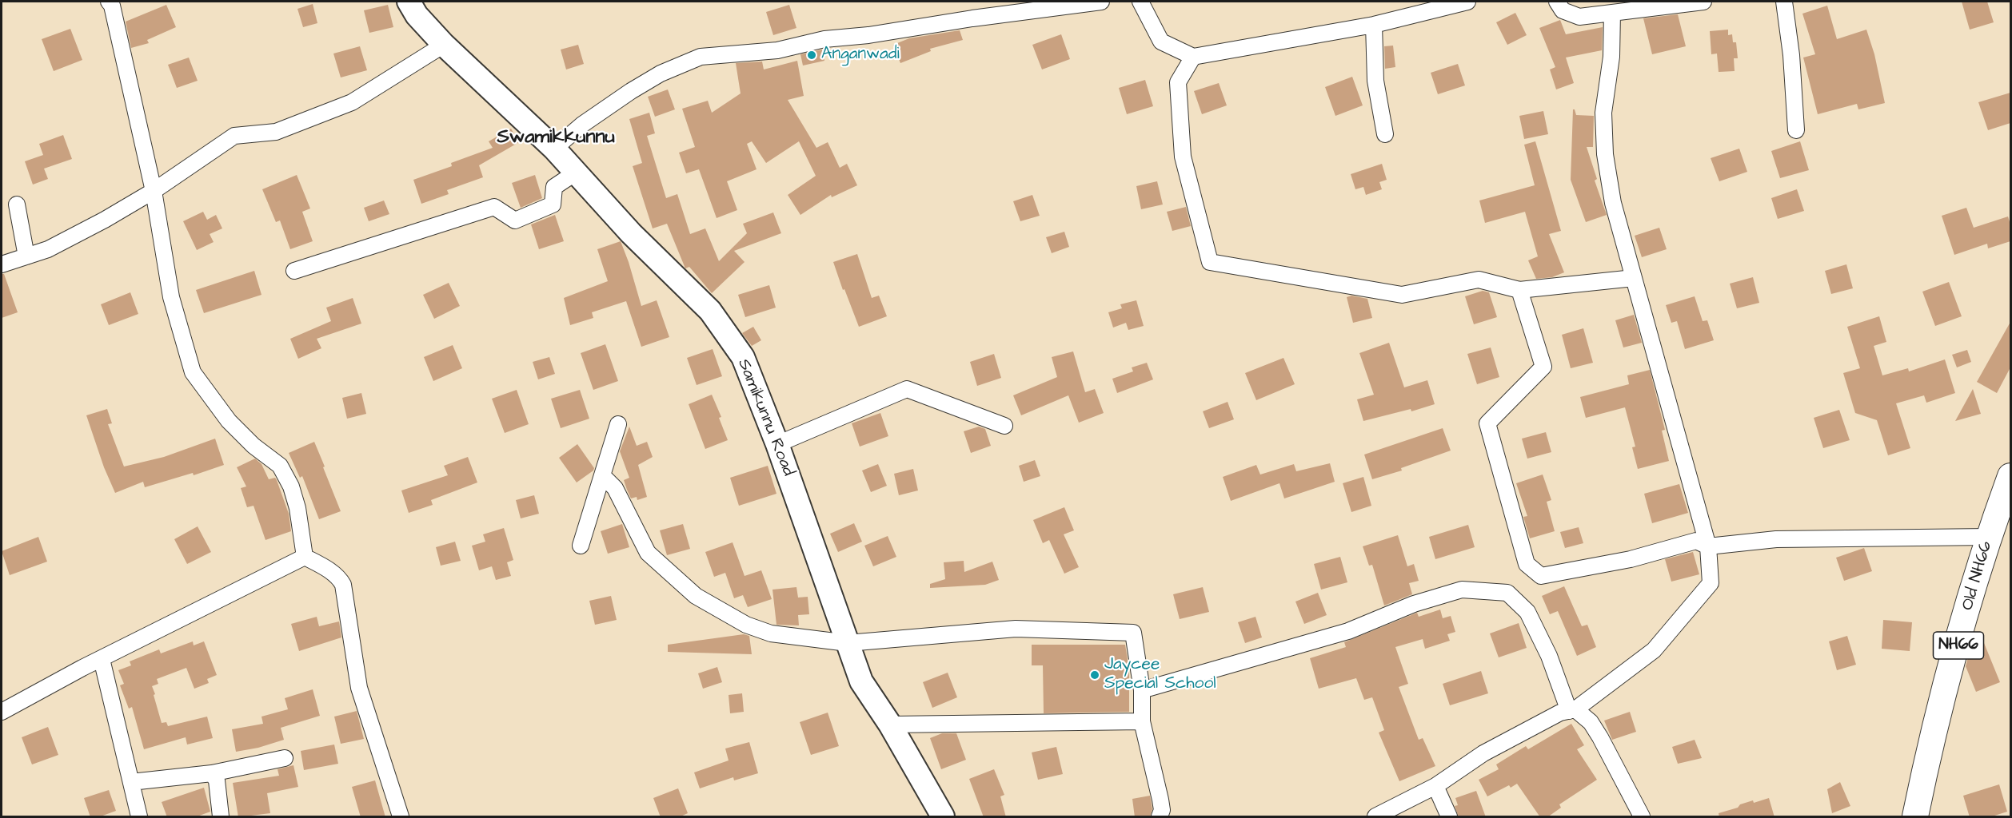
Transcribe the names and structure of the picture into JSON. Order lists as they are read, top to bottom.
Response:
{
  "streets": {
    "main road": ["Samikunnu Road", "Old NH66", "NH66"]
  },
  "districts": ["Swamikkunnu"],
  "places": ["Anganwadi", "Jaycee Special School"]
}
